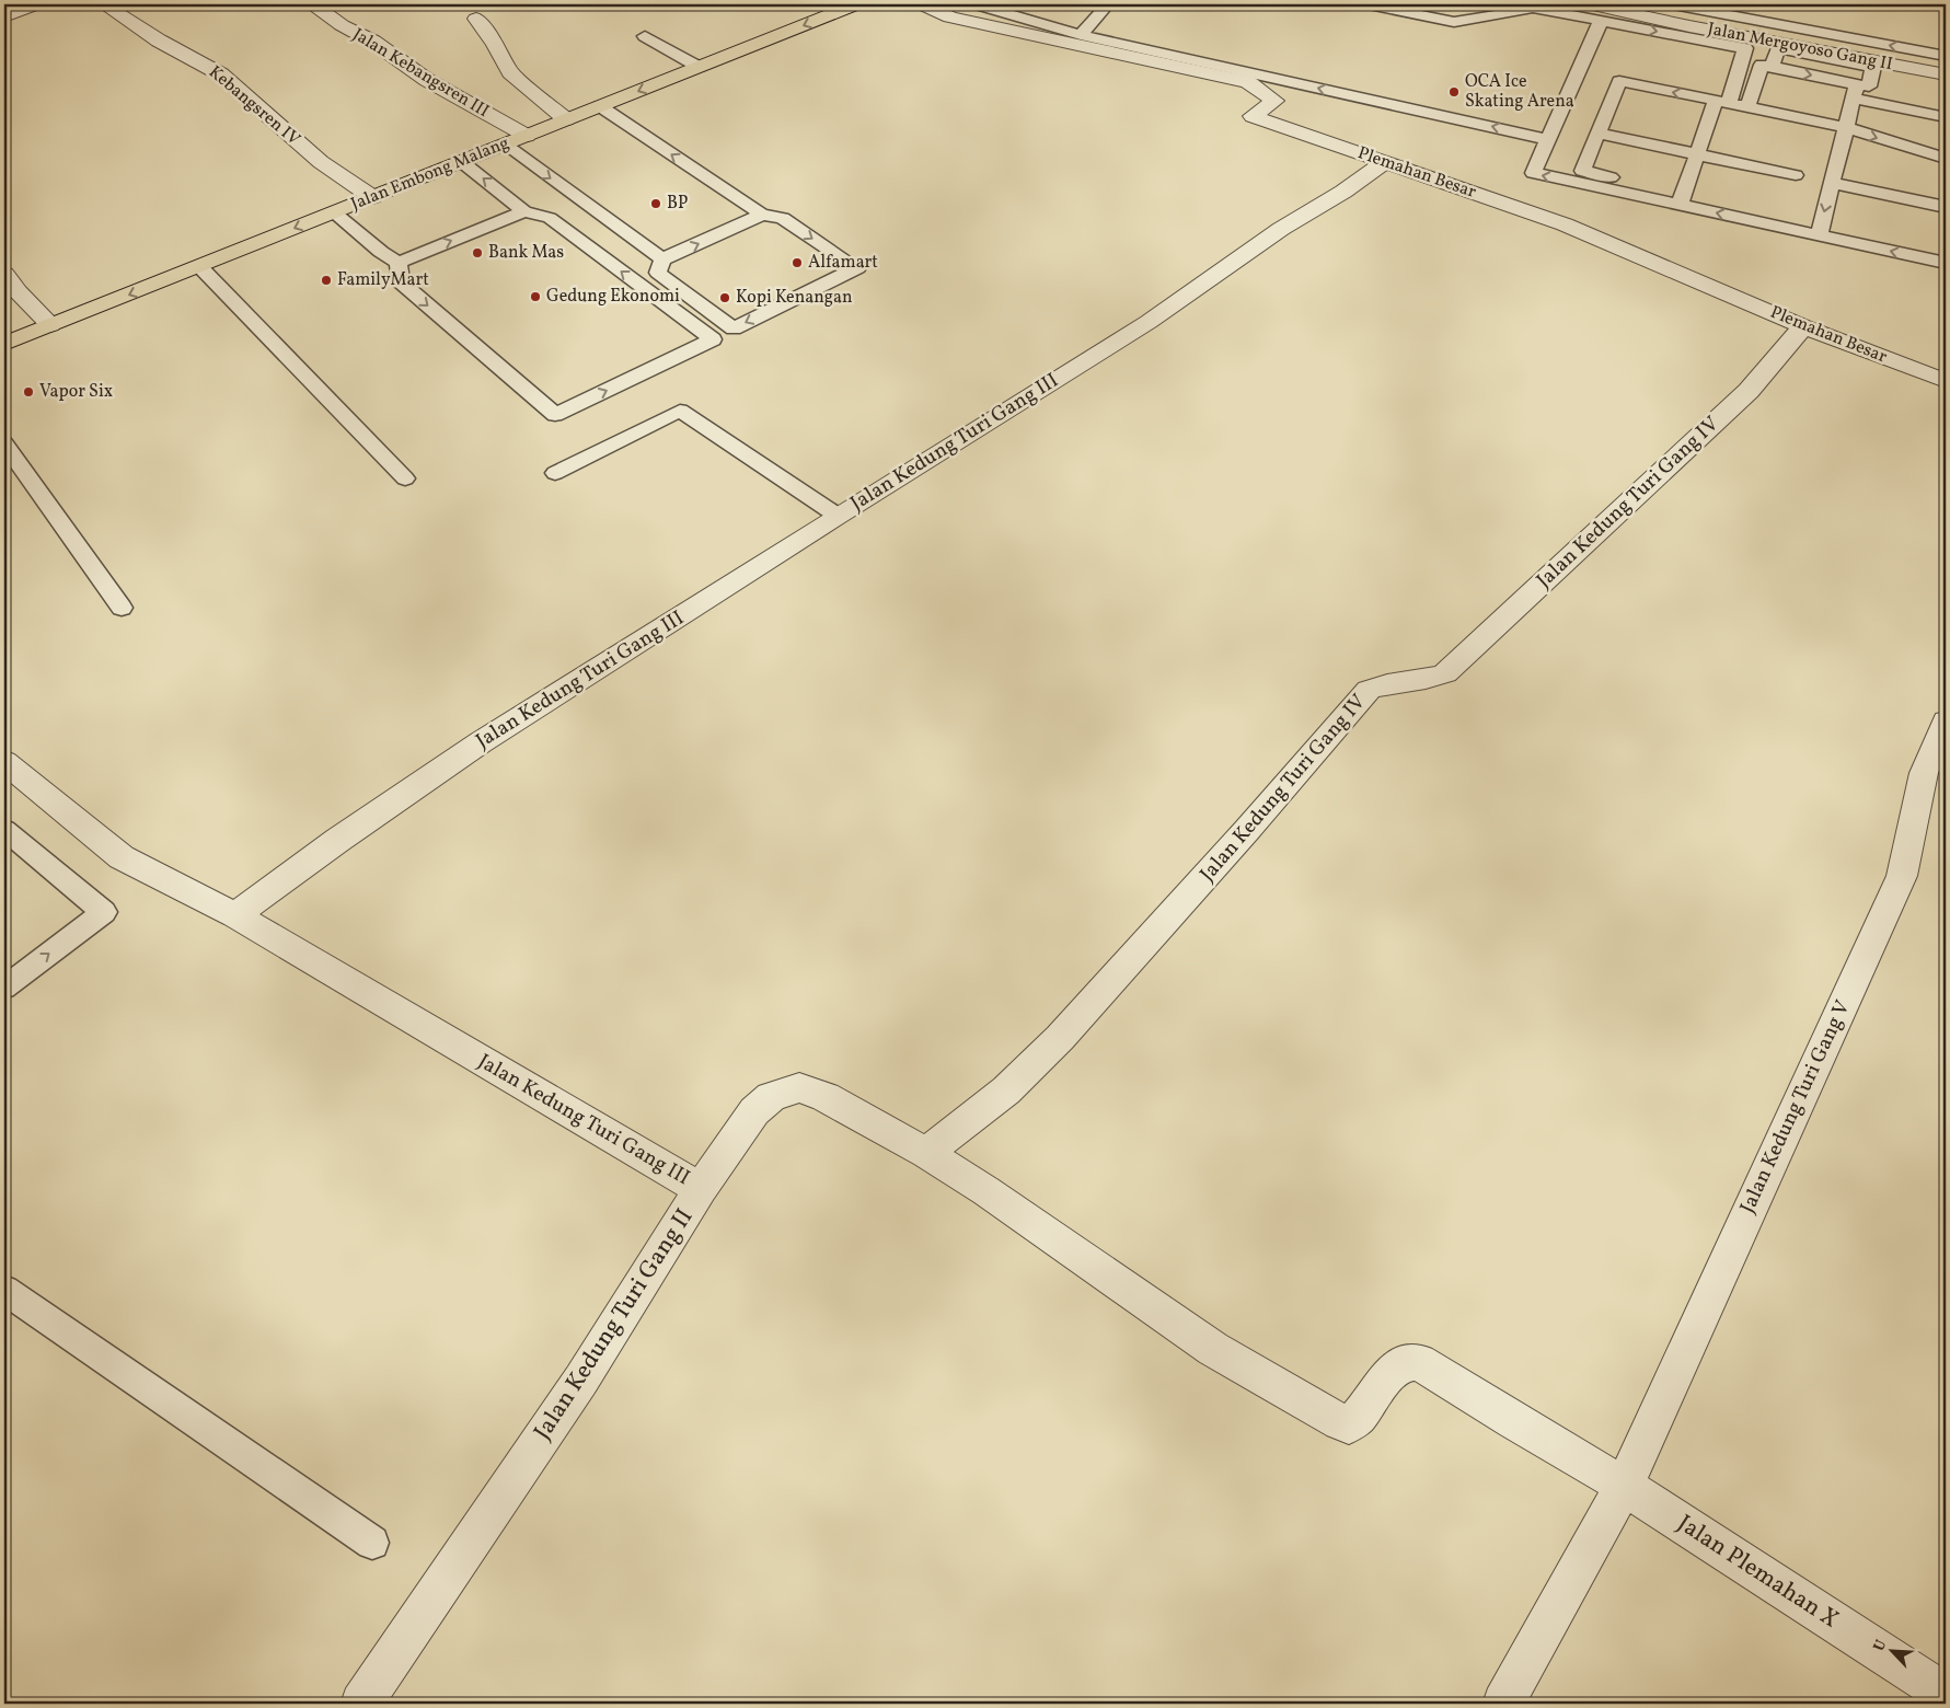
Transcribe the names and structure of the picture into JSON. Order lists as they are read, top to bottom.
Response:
{
  "streets": {
    "main road": ["Jalan Embong Malang"],
    "street": [
      "Jalan Mergoyoso Gang II",
      "Jalan Kebangsren III",
      "Kebangsren IV",
      "Plemahan Besar",
      "Jalan Kedung Turi Gang III",
      "Jalan Kedung Turi Gang IV",
      "Jalan Kedung Turi Gang V",
      "Jalan Kedung Turi Gang II",
      "Jalan Plemahan X"
    ]
  },
  "crossings": [
    ["Jalan Kebangsren III", "Jalan Embong Malang"],
    ["Kebangsren IV", "Jalan Embong Malang"],
    ["Plemahan Besar", "Jalan Kedung Turi Gang III"],
    ["Plemahan Besar", "Jalan Kedung Turi Gang IV"],
    ["Jalan Kedung Turi Gang III", "Jalan Kedung Turi Gang II"],
    ["Jalan Kedung Turi Gang IV", "Jalan Kedung Turi Gang II"],
    ["Jalan Kedung Turi Gang V", "Jalan Plemahan X"],
    ["Jalan Kedung Turi Gang II", "Jalan Plemahan X"]
  ],
  "one_way": ["Jalan Embong Malang"],
  "places": [
    "OCA Ice Skating Arena",
    "BP",
    "Bank Mas",
    "Alfamart",
    "FamilyMart",
    "Gedung Ekonomi",
    "Kopi Kenangan",
    "Vapor Six"
  ],
  "north": "top left"
}
